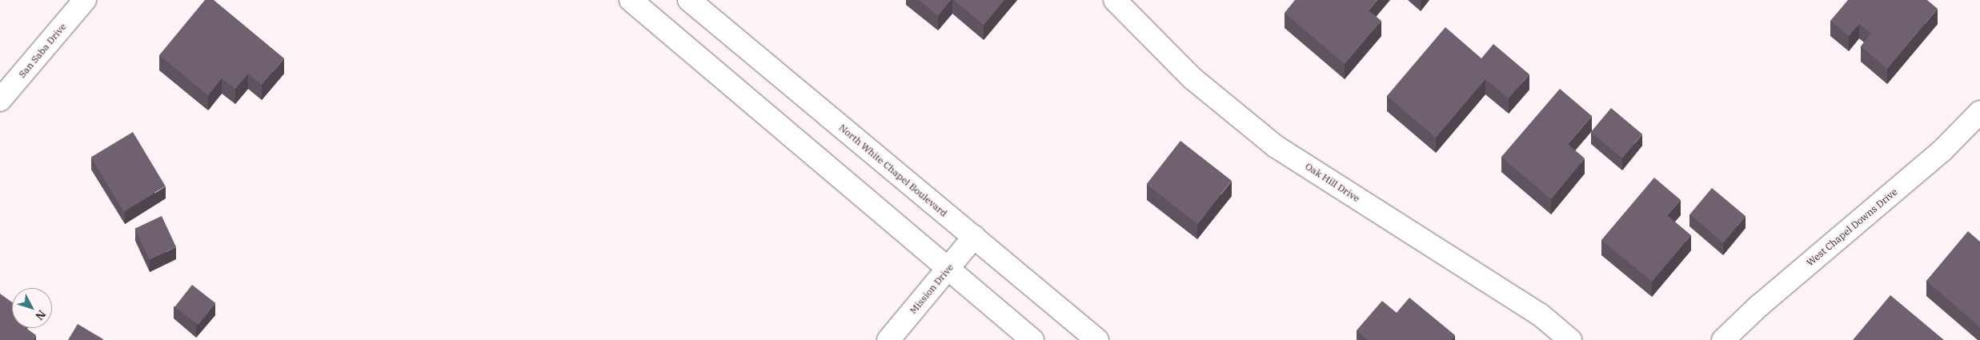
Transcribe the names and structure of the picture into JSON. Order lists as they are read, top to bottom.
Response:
{
  "streets": {
    "street": [
      "San Saba Drive",
      "North White Chapel Boulevard",
      "Oak Hill Drive",
      "West Chapel Downs Drive",
      "Mission Drive"
    ]
  },
  "crossings": [
    ["North White Chapel Boulevard", "Mission Drive"]
  ],
  "north": "bottom right"
}
